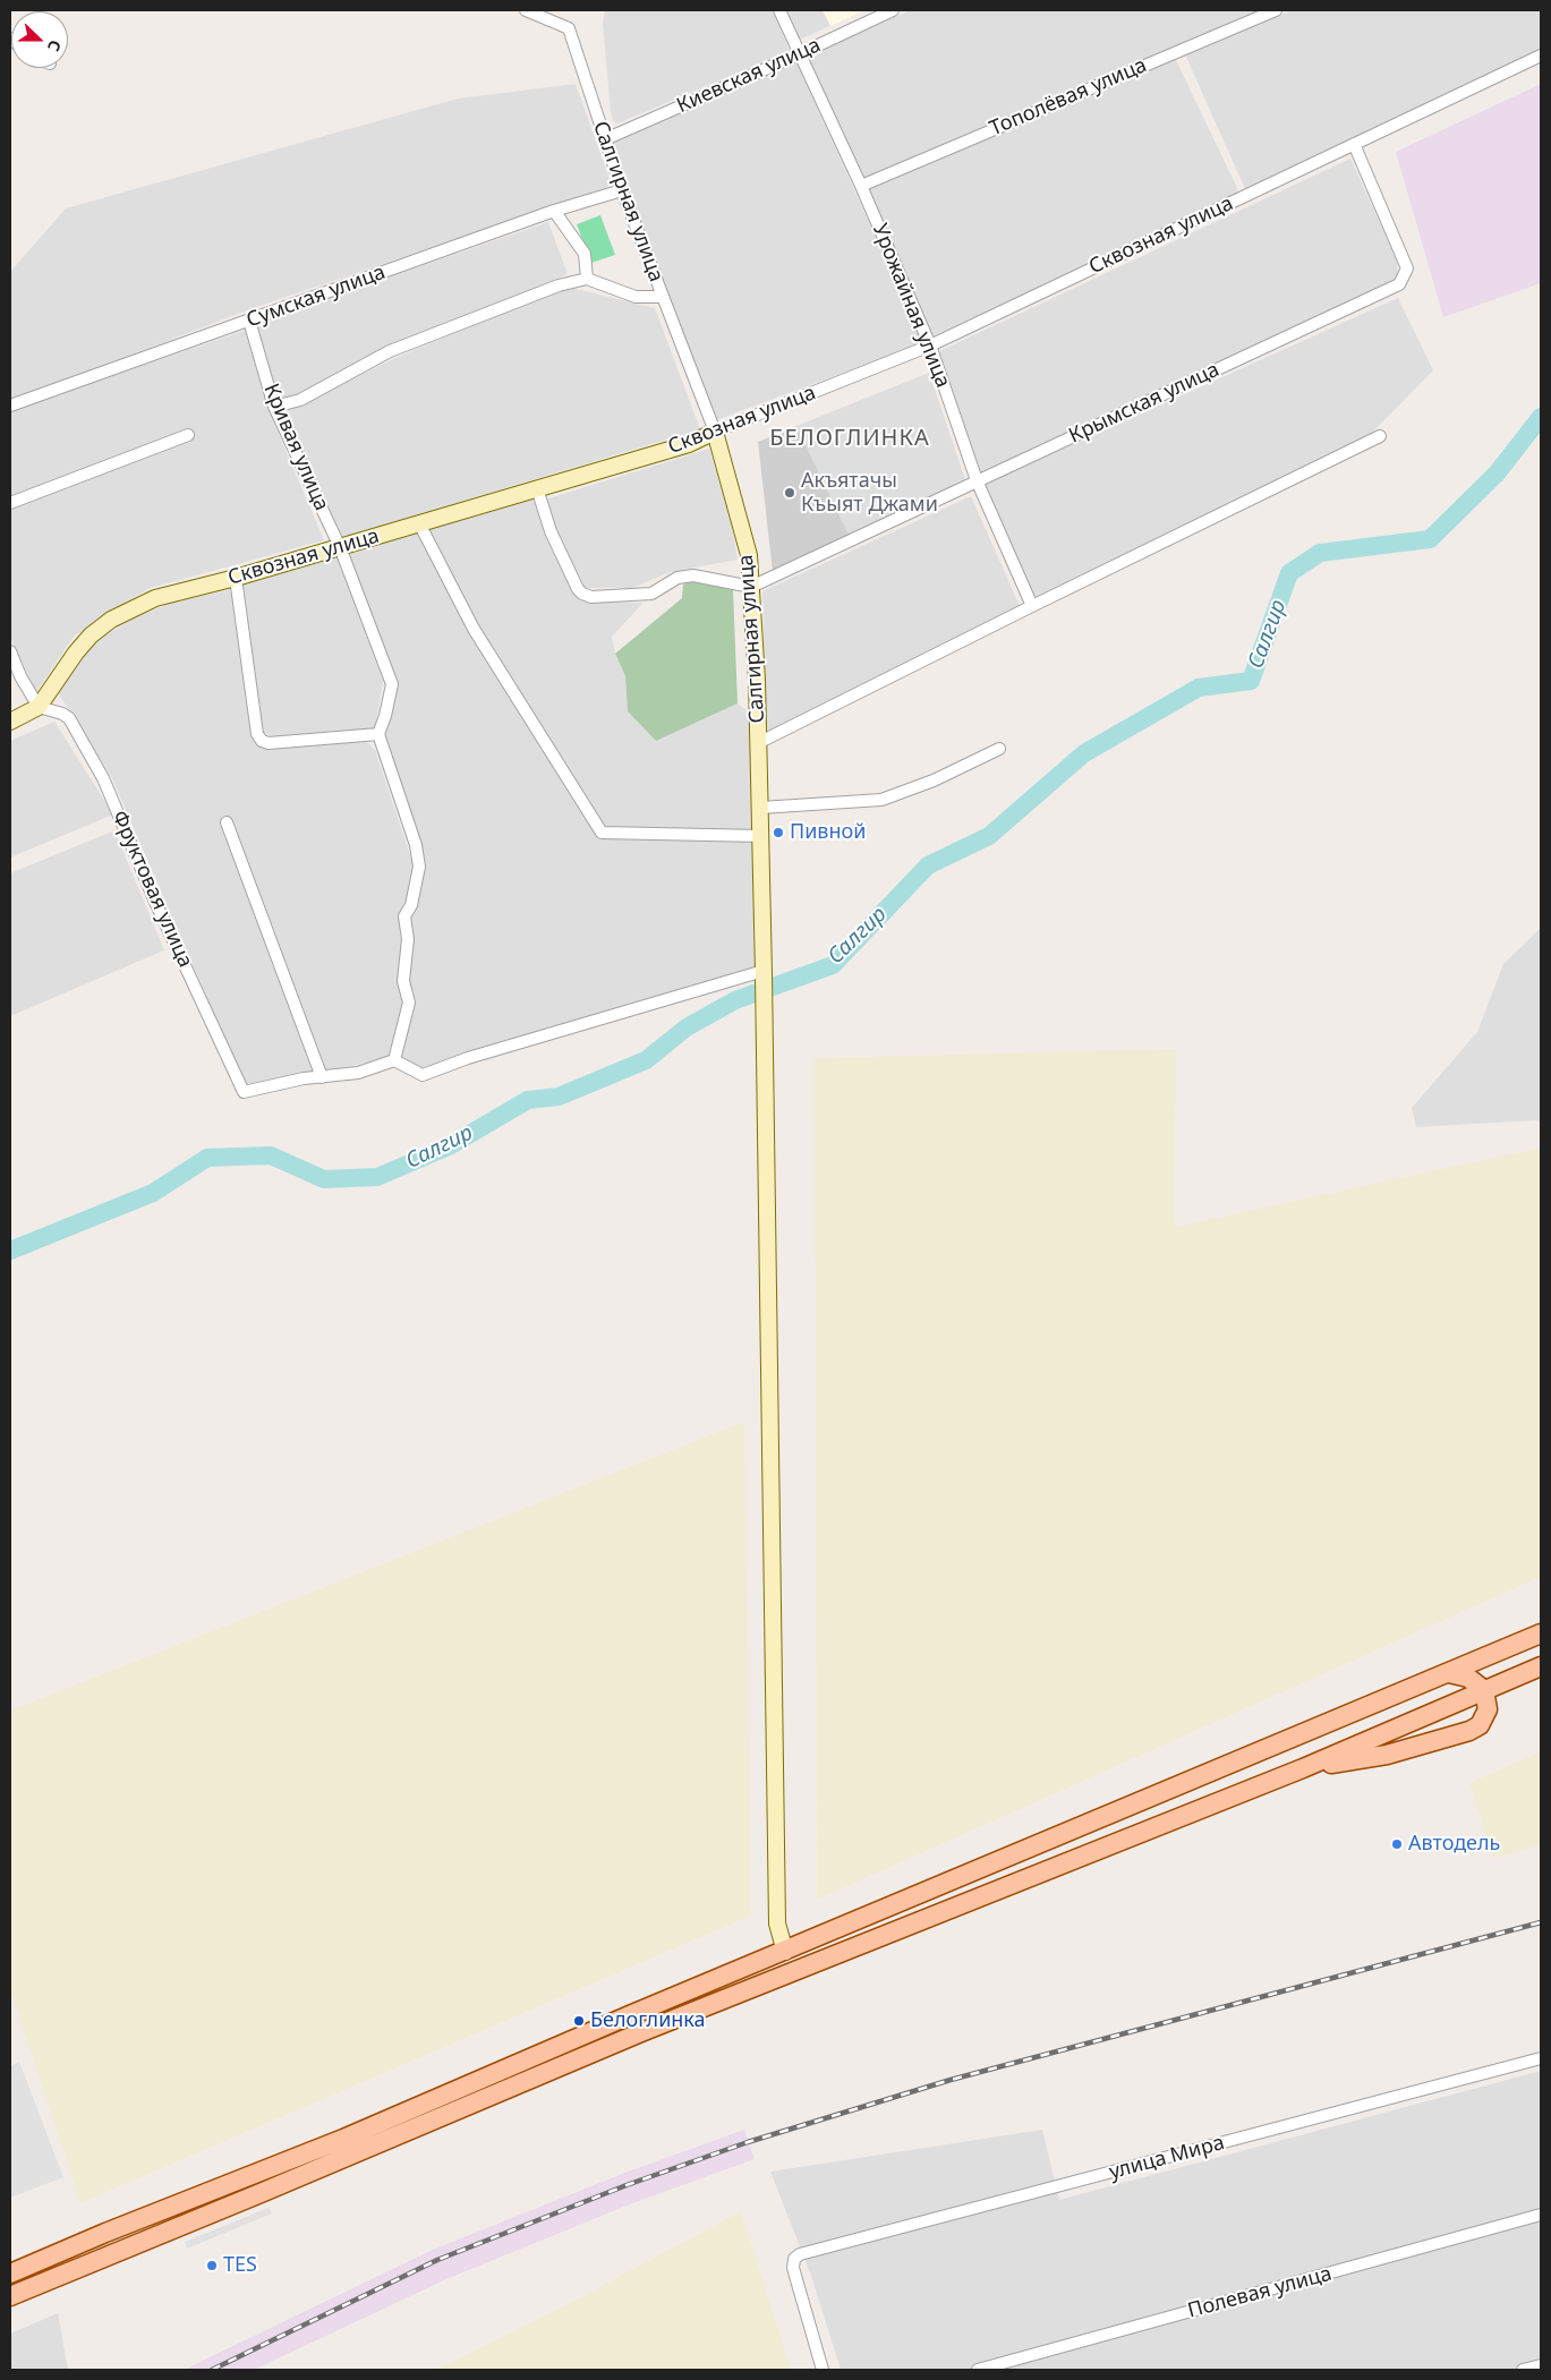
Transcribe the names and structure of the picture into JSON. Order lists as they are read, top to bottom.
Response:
{
  "streets": {
    "main road": ["Салгирная улица", "Сквозная улица"],
    "street": [
      "Киевская улица",
      "Тополёвая улица",
      "Сумская улица",
      "Урожайная улица",
      "Крымская улица",
      "Кривая улица",
      "Фруктовая улица",
      "улица Мира",
      "Полевая улица"
    ]
  },
  "crossings": [
    ["Киевская улица", "Салгирная улица"],
    ["Киевская улица", "Урожайная улица"],
    ["Тополёвая улица", "Урожайная улица"],
    ["Салгирная улица", "Сквозная улица"],
    ["Салгирная улица", "Сумская улица"],
    ["Салгирная улица", "Крымская улица"],
    ["Сквозная улица", "Урожайная улица"],
    ["Сквозная улица", "Крымская улица"],
    ["Сквозная улица", "Кривая улица"],
    ["Сквозная улица", "Фруктовая улица"],
    ["Сумская улица", "Кривая улица"],
    ["Урожайная улица", "Крымская улица"]
  ],
  "districts": ["БЕЛОГЛИНКА"],
  "water": ["Салгир"],
  "places": [
    "Акъятачы Къыят Джами",
    "Пивной",
    "Автодель",
    "Белоглинка",
    "TES"
  ],
  "north": "right"
}
